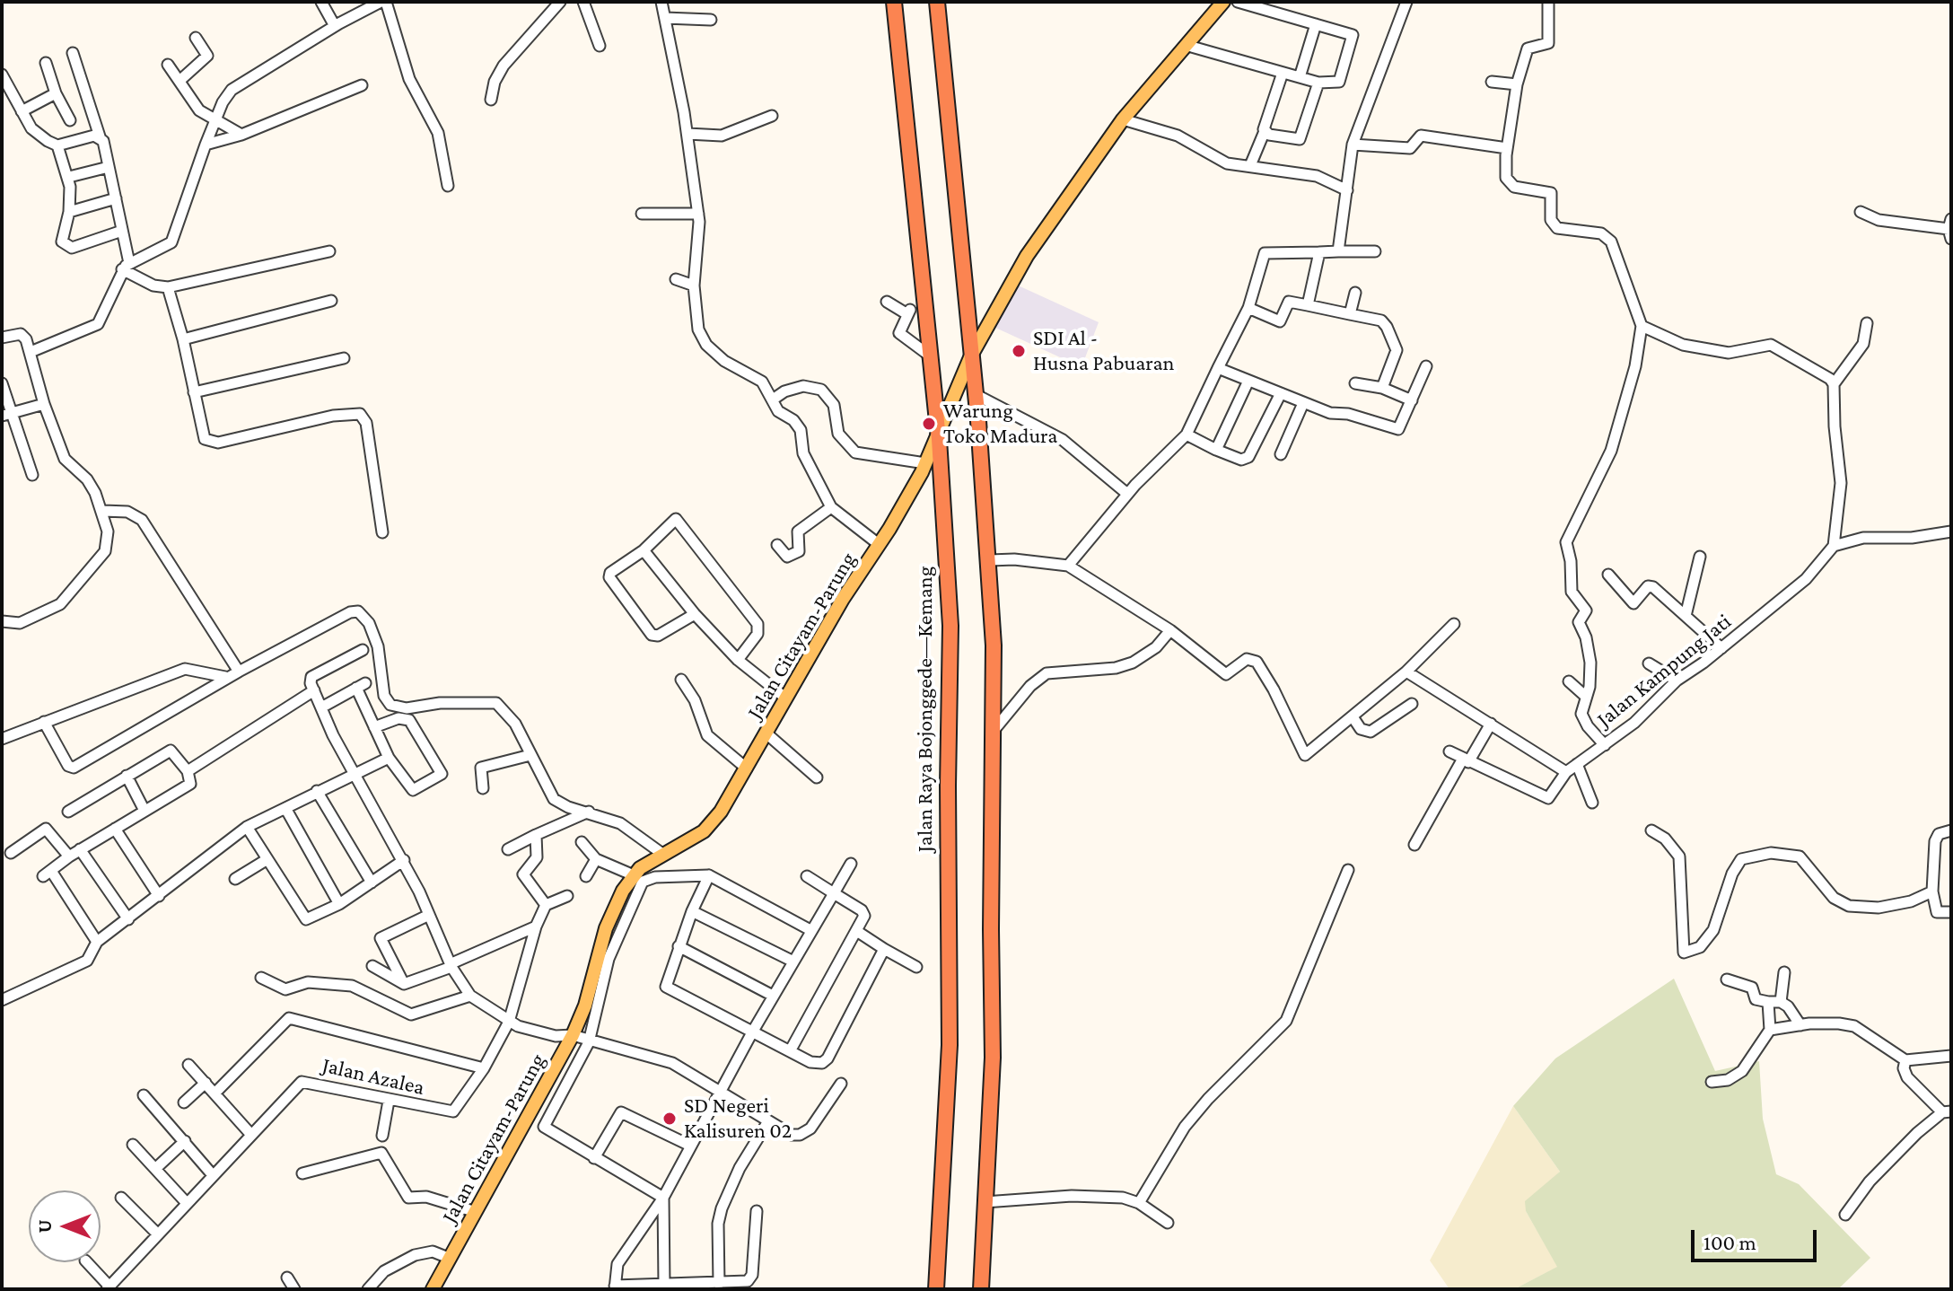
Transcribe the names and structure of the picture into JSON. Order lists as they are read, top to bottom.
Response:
{
  "streets": {
    "highway": ["Jalan Raya Bojonggede—Kemang"],
    "main road": ["Jalan Citayam-Parung"],
    "street": ["Jalan Kampung Jati", "Jalan Azalea"]
  },
  "crossings": [
    ["Jalan Citayam-Parung", "Jalan Raya Bojonggede—Kemang"]
  ],
  "places": ["SDI Al - Husna Pabuaran", "Warung Toko Madura", "SD Negeri Kalisuren 02"],
  "scale_bar": "100 m",
  "north": "left"
}
